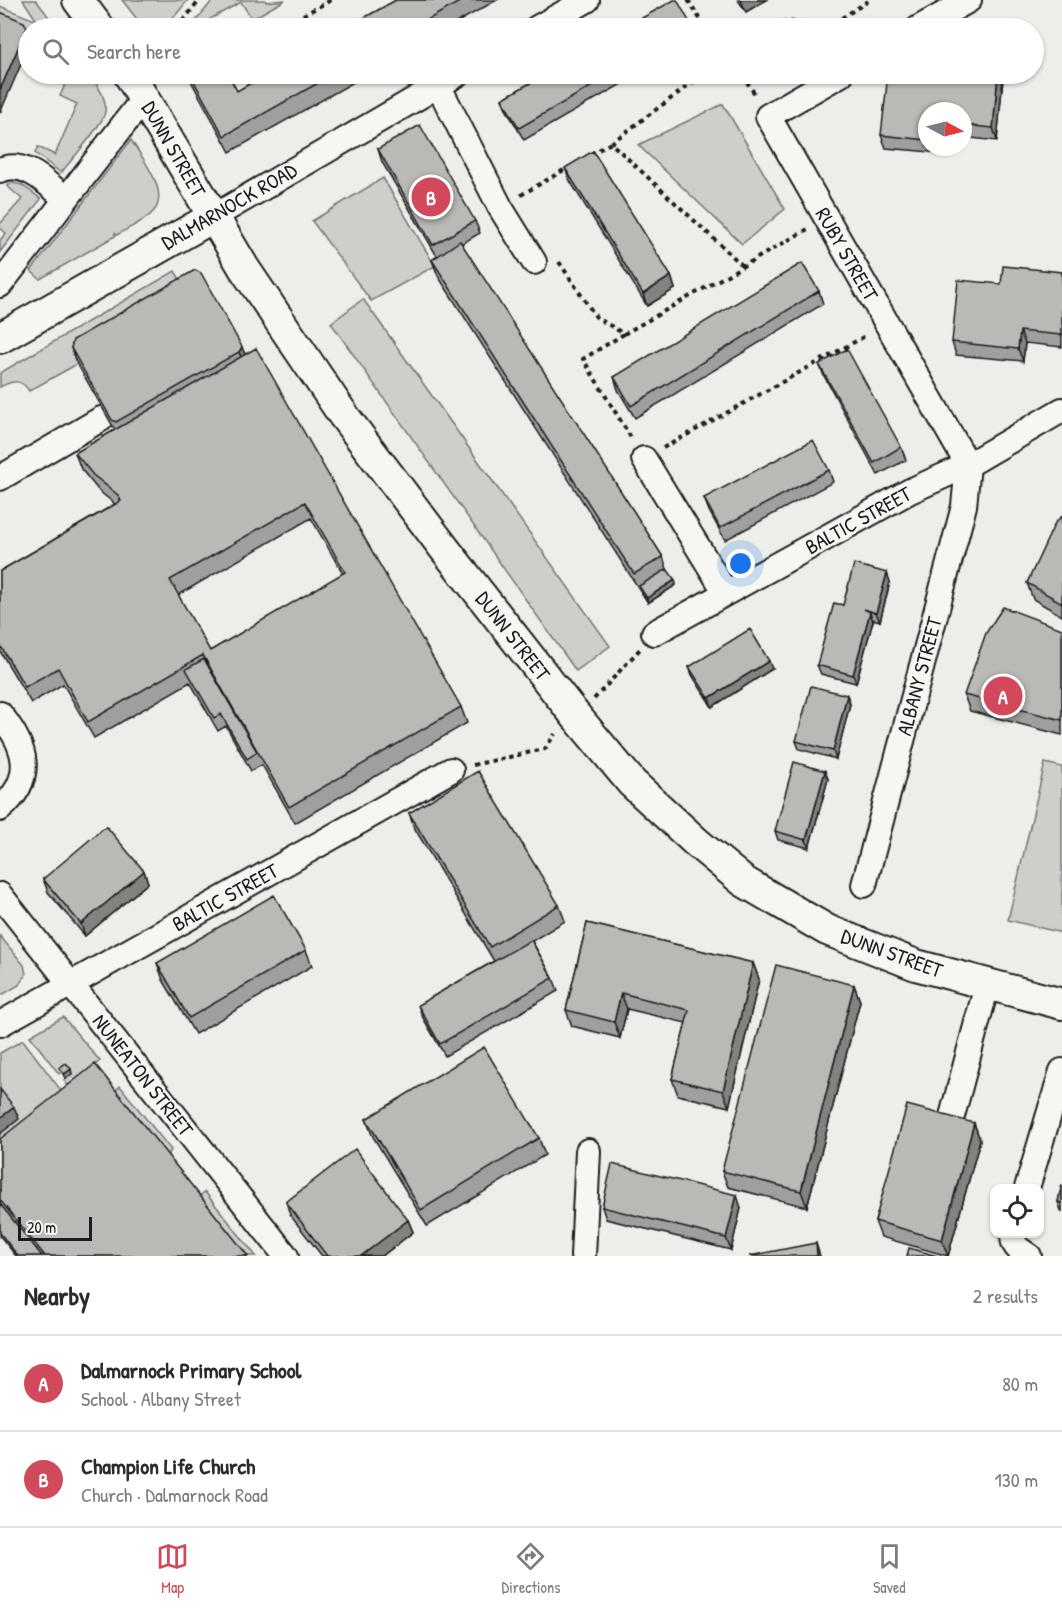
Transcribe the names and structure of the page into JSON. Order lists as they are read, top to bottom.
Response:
{
  "streets": {
    "main road": ["DUNN STREET", "DALMARNOCK ROAD"],
    "street": [
      "RUBY STREET",
      "BALTIC STREET",
      "ALBANY STREET",
      "NUNEATON STREET"
    ]
  },
  "crossings": [
    ["DUNN STREET", "DALMARNOCK ROAD"],
    ["RUBY STREET", "BALTIC STREET"],
    ["RUBY STREET", "ALBANY STREET"],
    ["BALTIC STREET", "ALBANY STREET"],
    ["BALTIC STREET", "NUNEATON STREET"]
  ],
  "scale_bar": "20 m",
  "north": "right",
  "page": {
    "search": "Search here",
    "pins": ["B", "A"],
    "scale": "20 m",
    "heading": ["Nearby", "2 results"],
    "list": [
      {
        "mark": "A",
        "name": "Dalmarnock Primary School",
        "note": "School · Albany Street",
        "value": "80 m"
      },
      {
        "mark": "B",
        "name": "Champion Life Church",
        "note": "Church · Dalmarnock Road",
        "value": "130 m"
      }
    ],
    "nav": ["Map", "Directions", "Saved"]
  }
}
